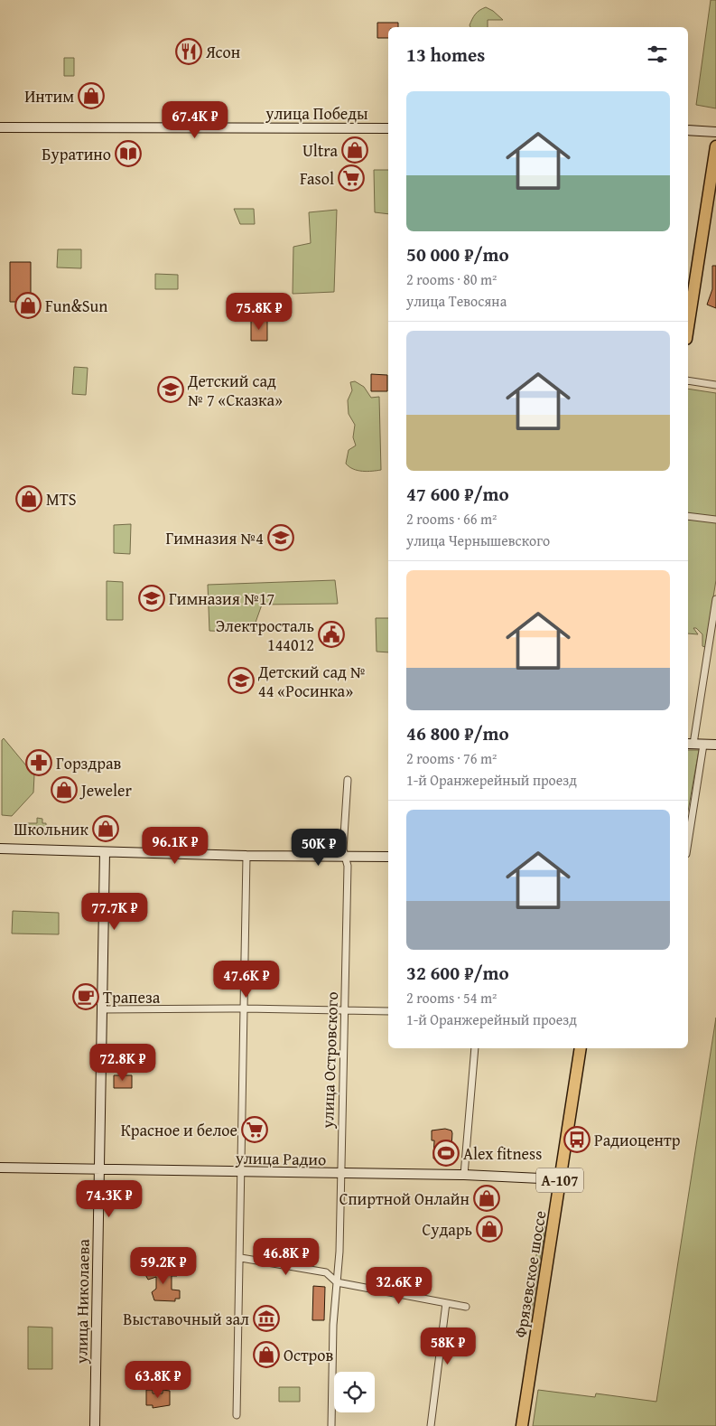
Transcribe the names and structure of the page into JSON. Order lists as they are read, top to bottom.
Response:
{
  "streets": {
    "highway": ["А-107", "Фрязевское шоссе"],
    "main road": ["улица Победы", "улица Радио", "улица Николаева"],
    "street": ["улица Островского"]
  },
  "crossings": [
    ["улица Островского", "улица Радио"],
    ["улица Радио", "Фрязевское шоссе"],
    ["улица Радио", "улица Николаева"]
  ],
  "places": {
    "restaurant": ["Ясон"],
    "shop": [
      "Интим",
      "Ultra",
      "Fun&Sun",
      "MTS",
      "Jeweler",
      "Школьник",
      "Спиртной Онлайн",
      "Сударь",
      "Остров"
    ],
    "library": ["Буратино"],
    "supermarket": ["Fasol", "Красное и белое"],
    "school or university": [
      "Детский сад № 7 «Сказка»",
      "Гимназия №4",
      "Гимназия №17",
      "Детский сад № 44 «Росинка»"
    ],
    "public building": ["Электросталь 144012"],
    "pharmacy": ["Горздрав"],
    "cafe": ["Трапеза"],
    "bus stop": ["Радиоцентр"],
    "sports": ["Alex fitness"],
    "museum": ["Выставочный зал"]
  },
  "page": {
    "heading": "13 homes",
    "list": [
      {
        "name": "50 000 ₽/mo",
        "note": "2 rooms · 80 m² · улица Тевосяна"
      },
      {
        "name": "47 600 ₽/mo",
        "note": "2 rooms · 66 m² · улица Чернышевского"
      },
      {
        "name": "46 800 ₽/mo",
        "note": "2 rooms · 76 m² · 1-й Оранжерейный проезд"
      },
      {
        "name": "32 600 ₽/mo",
        "note": "2 rooms · 54 m² · 1-й Оранжерейный проезд"
      }
    ],
    "price": [
      "67.4K ₽",
      "75.8K ₽",
      "96.1K ₽",
      "50K ₽",
      "77.7K ₽",
      "47.6K ₽",
      "72.8K ₽",
      "74.3K ₽",
      "46.8K ₽",
      "59.2K ₽",
      "32.6K ₽",
      "58K ₽",
      "63.8K ₽"
    ]
  }
}
